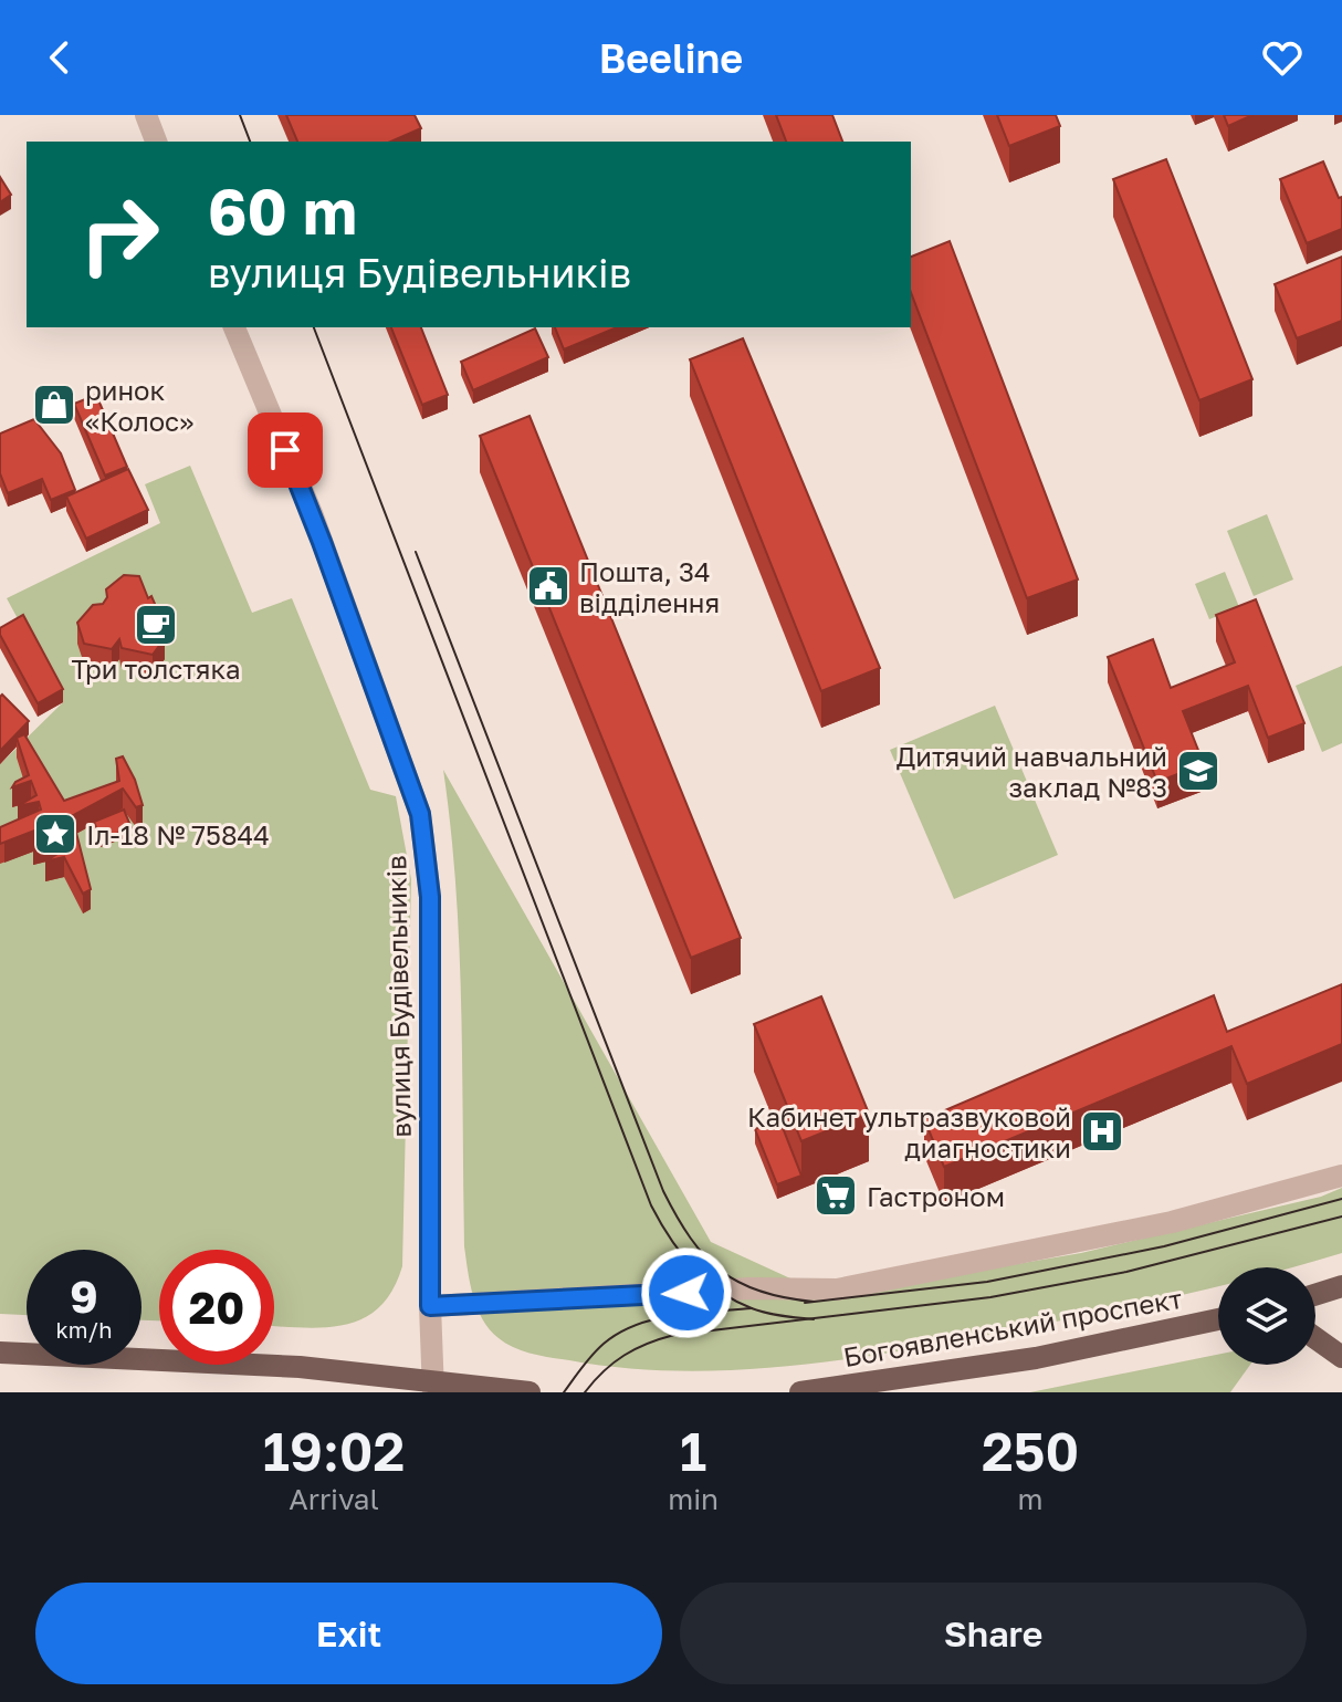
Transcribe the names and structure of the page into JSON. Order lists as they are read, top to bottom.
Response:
{
  "streets": {
    "main road": ["Богоявленський проспект"],
    "street": ["вулиця Будівельників"]
  },
  "places": {
    "shop": ["ринок «Колос»"],
    "public building": ["Пошта, 34 відділення"],
    "cafe": ["Три толстяка"],
    "school or university": ["Дитячий навчальний заклад №83"],
    "place": ["Іл-18 № 75844"],
    "hospital": ["Кабинет ультразвуковой диагностики"],
    "supermarket": ["Гастроном"]
  },
  "page": {
    "header": "Beeline",
    "turn": ["60 m", "вулиця Будівельників"],
    "speed": "9 km/h",
    "limit": "20",
    "eta": [
      "19:02",
      "Arrival",
      "1",
      "min",
      "250",
      "m"
    ],
    "buttons": ["Exit", "Share"]
  }
}
